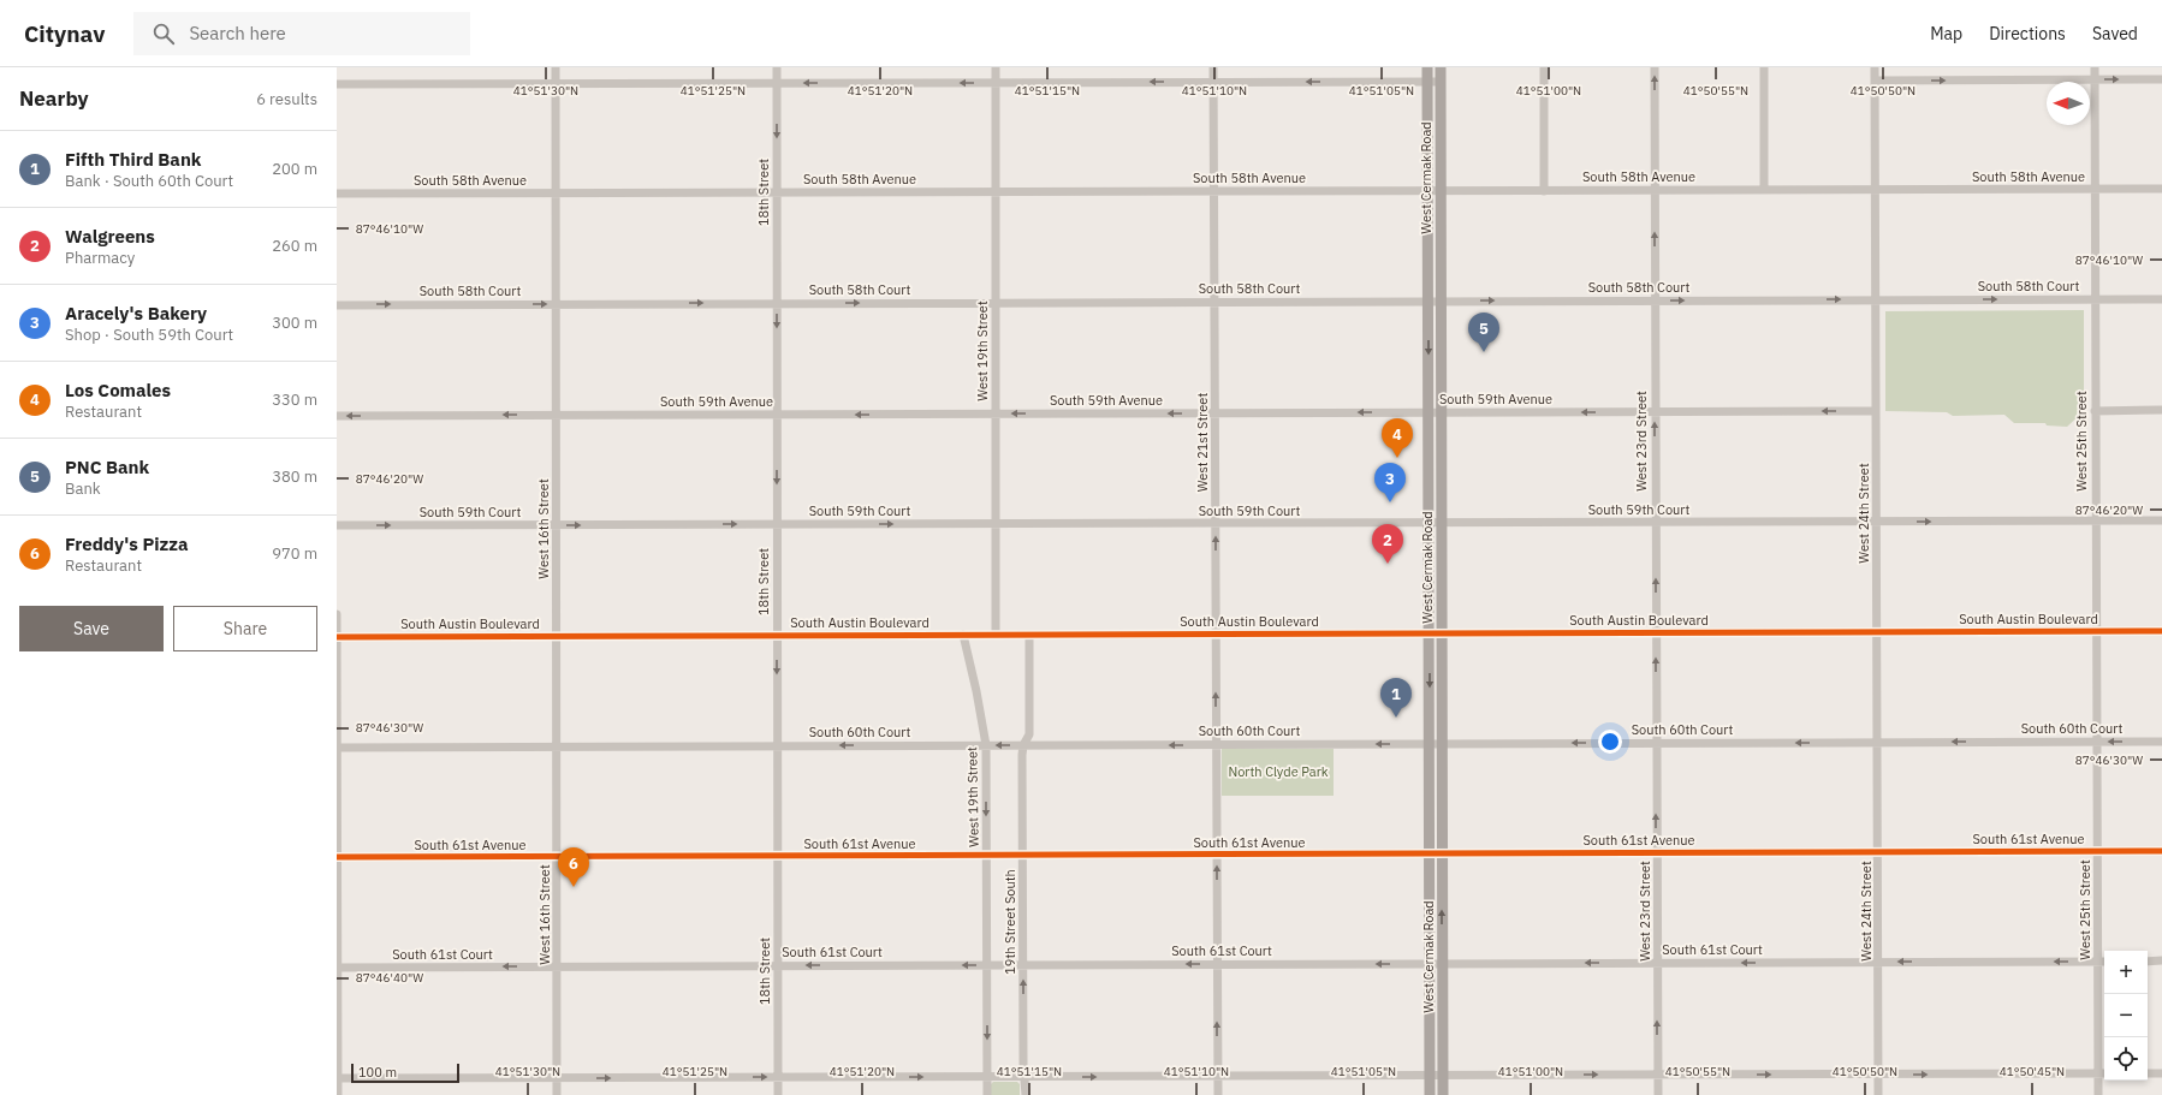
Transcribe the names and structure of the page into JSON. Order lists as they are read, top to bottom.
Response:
{
  "streets": {
    "main road": ["West Cermak Road"],
    "street": [
      "South 58th Avenue",
      "18th Street",
      "South 58th Court",
      "West 19th Street",
      "South 59th Avenue",
      "West 23rd Street",
      "West 25th Street",
      "West 21st Street",
      "South 59th Court",
      "West 24th Street",
      "West 16th Street",
      "South Austin Boulevard",
      "South 60th Court",
      "South 61st Avenue",
      "19th Street South",
      "South 61st Court"
    ]
  },
  "crossings": [
    ["South 58th Avenue", "West Cermak Road"],
    ["South 58th Avenue", "18th Street"],
    ["South 58th Avenue", "West 19th Street"],
    ["South 58th Avenue", "West 23rd Street"],
    ["South 58th Avenue", "West 25th Street"],
    ["South 58th Avenue", "West 21st Street"],
    ["South 58th Avenue", "West 24th Street"],
    ["South 58th Avenue", "West 16th Street"],
    ["West Cermak Road", "South 58th Court"],
    ["West Cermak Road", "South 59th Avenue"],
    ["West Cermak Road", "South 59th Court"],
    ["West Cermak Road", "South Austin Boulevard"],
    ["West Cermak Road", "South 60th Court"],
    ["West Cermak Road", "South 61st Avenue"],
    ["West Cermak Road", "South 61st Court"],
    ["18th Street", "South 58th Court"],
    ["18th Street", "South 59th Avenue"],
    ["18th Street", "South 59th Court"],
    ["18th Street", "South Austin Boulevard"],
    ["18th Street", "South 60th Court"],
    ["18th Street", "South 61st Avenue"],
    ["18th Street", "South 61st Court"],
    ["South 58th Court", "West 19th Street"],
    ["South 58th Court", "West 23rd Street"],
    ["South 58th Court", "West 25th Street"],
    ["South 58th Court", "West 21st Street"],
    ["South 58th Court", "West 24th Street"],
    ["South 58th Court", "West 16th Street"],
    ["West 19th Street", "South 59th Avenue"],
    ["West 19th Street", "South 59th Court"],
    ["West 19th Street", "South Austin Boulevard"],
    ["West 19th Street", "South 60th Court"],
    ["West 19th Street", "South 61st Avenue"],
    ["West 19th Street", "South 61st Court"],
    ["South 59th Avenue", "West 23rd Street"],
    ["South 59th Avenue", "West 21st Street"],
    ["South 59th Avenue", "West 24th Street"],
    ["South 59th Avenue", "West 16th Street"],
    ["West 23rd Street", "South 59th Court"],
    ["West 23rd Street", "South Austin Boulevard"],
    ["West 23rd Street", "South 60th Court"],
    ["West 23rd Street", "South 61st Avenue"],
    ["West 23rd Street", "South 61st Court"],
    ["West 25th Street", "South 59th Court"],
    ["West 25th Street", "South Austin Boulevard"],
    ["West 25th Street", "South 60th Court"],
    ["West 25th Street", "South 61st Avenue"],
    ["West 25th Street", "South 61st Court"],
    ["West 21st Street", "South 59th Court"],
    ["West 21st Street", "South Austin Boulevard"],
    ["West 21st Street", "South 60th Court"],
    ["West 21st Street", "South 61st Avenue"],
    ["West 21st Street", "South 61st Court"],
    ["South 59th Court", "West 24th Street"],
    ["South 59th Court", "West 16th Street"],
    ["West 24th Street", "South Austin Boulevard"],
    ["West 24th Street", "South 60th Court"],
    ["West 24th Street", "South 61st Avenue"],
    ["West 24th Street", "South 61st Court"],
    ["West 16th Street", "South Austin Boulevard"],
    ["West 16th Street", "South 60th Court"],
    ["West 16th Street", "South 61st Avenue"],
    ["West 16th Street", "South 61st Court"],
    ["South Austin Boulevard", "19th Street South"],
    ["South 60th Court", "19th Street South"],
    ["South 61st Avenue", "19th Street South"],
    ["19th Street South", "South 61st Court"]
  ],
  "one_way": [
    "18th Street",
    "South 58th Court",
    "South 59th Avenue",
    "West 23rd Street",
    "West 21st Street",
    "South 59th Court",
    "South 60th Court",
    "South 61st Court"
  ],
  "parks": ["North Clyde Park"],
  "scale_bar": "100 m",
  "north": "left",
  "page": {
    "header": "Citynav",
    "search": "Search here",
    "nav": ["Map", "Directions", "Saved"],
    "heading": ["Nearby", "6 results"],
    "list": [
      {
        "mark": "1",
        "name": "Fifth Third Bank",
        "note": "Bank · South 60th Court",
        "value": "200 m"
      },
      {
        "mark": "2",
        "name": "Walgreens",
        "note": "Pharmacy",
        "value": "260 m"
      },
      {
        "mark": "3",
        "name": "Aracely's Bakery",
        "note": "Shop · South 59th Court",
        "value": "300 m"
      },
      {
        "mark": "4",
        "name": "Los Comales",
        "note": "Restaurant",
        "value": "330 m"
      },
      {
        "mark": "5",
        "name": "PNC Bank",
        "note": "Bank",
        "value": "380 m"
      },
      {
        "mark": "6",
        "name": "Freddy's Pizza",
        "note": "Restaurant",
        "value": "970 m"
      }
    ],
    "pins": [
      "5",
      "4",
      "3",
      "2",
      "1",
      "6"
    ],
    "buttons": ["Save", "Share"],
    "map_buttons": ["+", "−"],
    "scale": "100 m"
  },
  "coordinates": [
    "41°51'30\"N",
    "41°51'25\"N",
    "41°51'20\"N",
    "41°51'15\"N",
    "41°51'10\"N",
    "41°51'05\"N",
    "41°51'00\"N",
    "41°50'55\"N",
    "41°50'50\"N",
    "87°46'10\"W",
    "87°46'20\"W",
    "87°46'30\"W",
    "87°46'40\"W",
    "41°50'45\"N"
  ]
}
